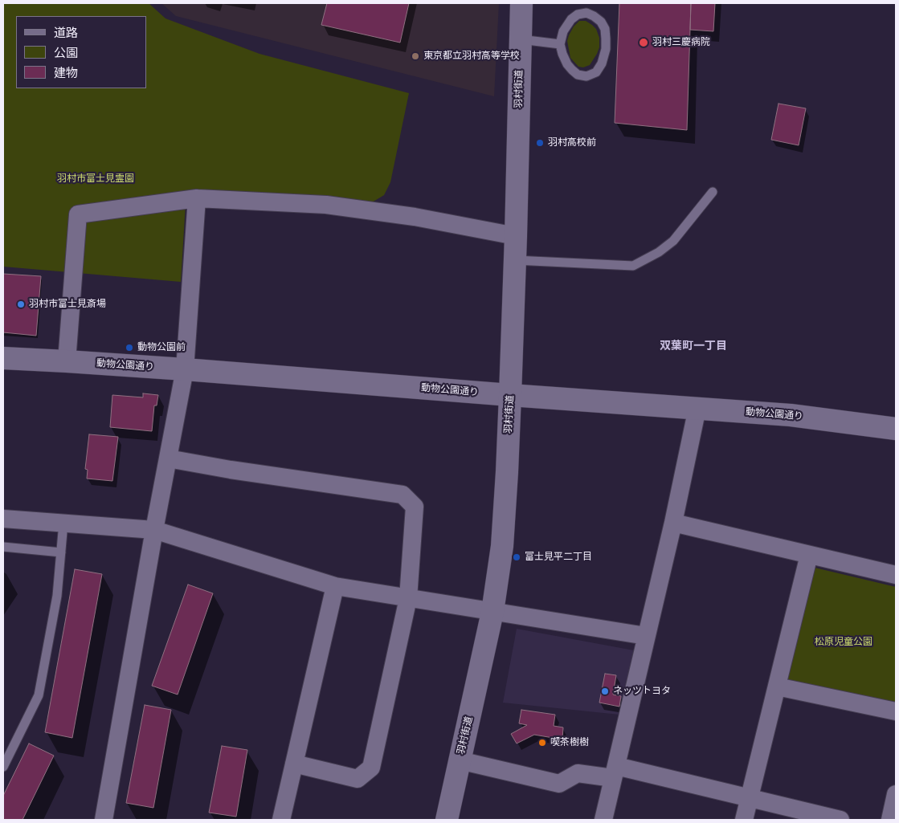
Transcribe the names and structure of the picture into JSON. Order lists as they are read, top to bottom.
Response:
{
  "streets": {
    "street": ["羽村街道", "動物公園通り"]
  },
  "crossings": [
    ["羽村街道", "動物公園通り"]
  ],
  "districts": ["双葉町一丁目"],
  "parks": ["羽村市富士見霊園", "松原児童公園"],
  "places": [
    "羽村三慶病院",
    "東京都立羽村高等学校",
    "羽村高校前",
    "羽村市富士見斎場",
    "動物公園前",
    "富士見平二丁目",
    "ネッツトヨタ",
    "喫茶樹樹"
  ],
  "legend": ["道路", "公園", "建物"]
}
